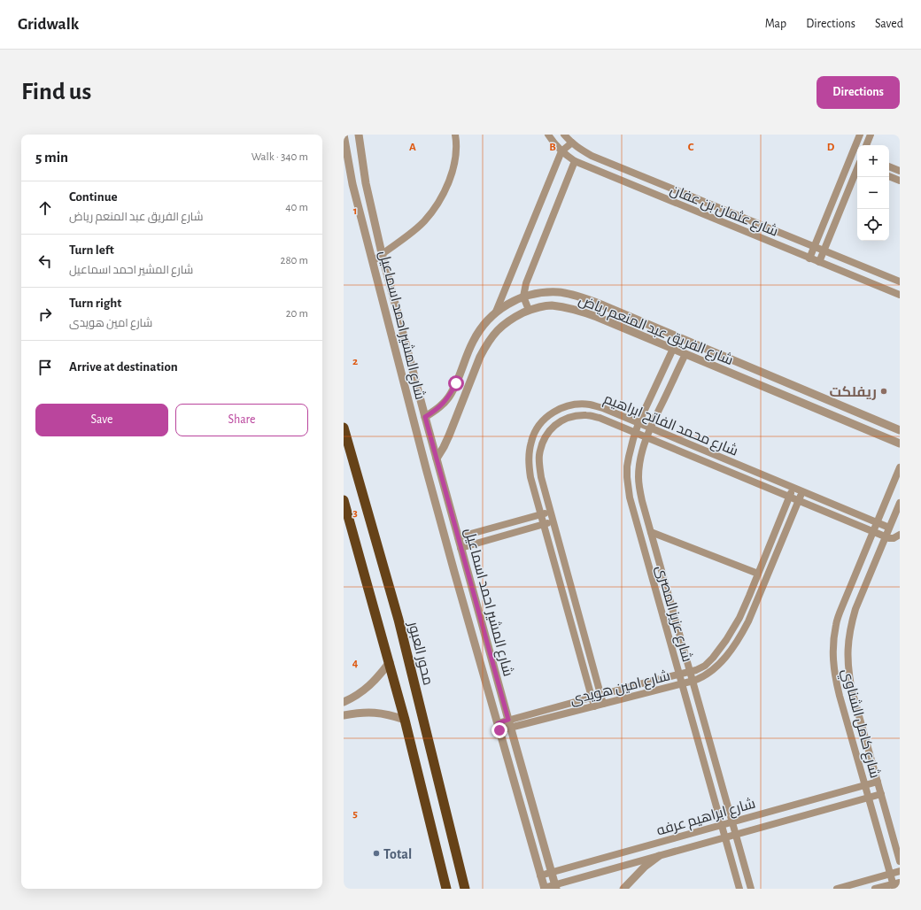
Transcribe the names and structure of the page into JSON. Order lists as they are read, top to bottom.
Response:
{
  "streets": {
    "highway": ["محور العبور"],
    "street": [
      "شارع عثمان بن عفان",
      "شارع المشير احمد اسماعيل",
      "شارع الفريق عبد المنعم رياض",
      "شارع محمد الفاتح ابراهيم",
      "شارع عزيز المصرى",
      "شارع امين هويدى",
      "شارع كامل الشناوي",
      "شارع ابراهيم عرفه"
    ]
  },
  "crossings": [
    ["شارع المشير احمد اسماعيل", "شارع الفريق عبد المنعم رياض"],
    ["شارع المشير احمد اسماعيل", "شارع امين هويدى"],
    ["شارع المشير احمد اسماعيل", "شارع ابراهيم عرفه"],
    ["شارع الفريق عبد المنعم رياض", "شارع عزيز المصرى"],
    ["شارع محمد الفاتح ابراهيم", "شارع عزيز المصرى"],
    ["شارع محمد الفاتح ابراهيم", "شارع امين هويدى"],
    ["شارع محمد الفاتح ابراهيم", "شارع كامل الشناوي"],
    ["شارع عزيز المصرى", "شارع امين هويدى"],
    ["شارع عزيز المصرى", "شارع ابراهيم عرفه"],
    ["شارع كامل الشناوي", "شارع ابراهيم عرفه"]
  ],
  "places": ["ريفلكت", "Total"],
  "page": {
    "header": "Gridwalk",
    "nav": ["Map", "Directions", "Saved"],
    "buttons": [
      "Directions",
      ["Save", "Share"]
    ],
    "title": "Find us",
    "heading": ["5 min", "Walk · 340 m"],
    "map_buttons": ["+", "−"],
    "list": [
      ["Continue", "شارع الفريق عبد المنعم رياض", "40 m"],
      ["Turn left", "شارع المشير احمد اسماعيل", "280 m"],
      ["Turn right", "شارع امين هويدى", "20 m"],
      "Arrive at destination"
    ]
  },
  "grid": {
    "columns": [
      "A",
      "B",
      "C",
      "D"
    ],
    "rows": [
      "1",
      "2",
      "3",
      "4",
      "5"
    ]
  }
}
